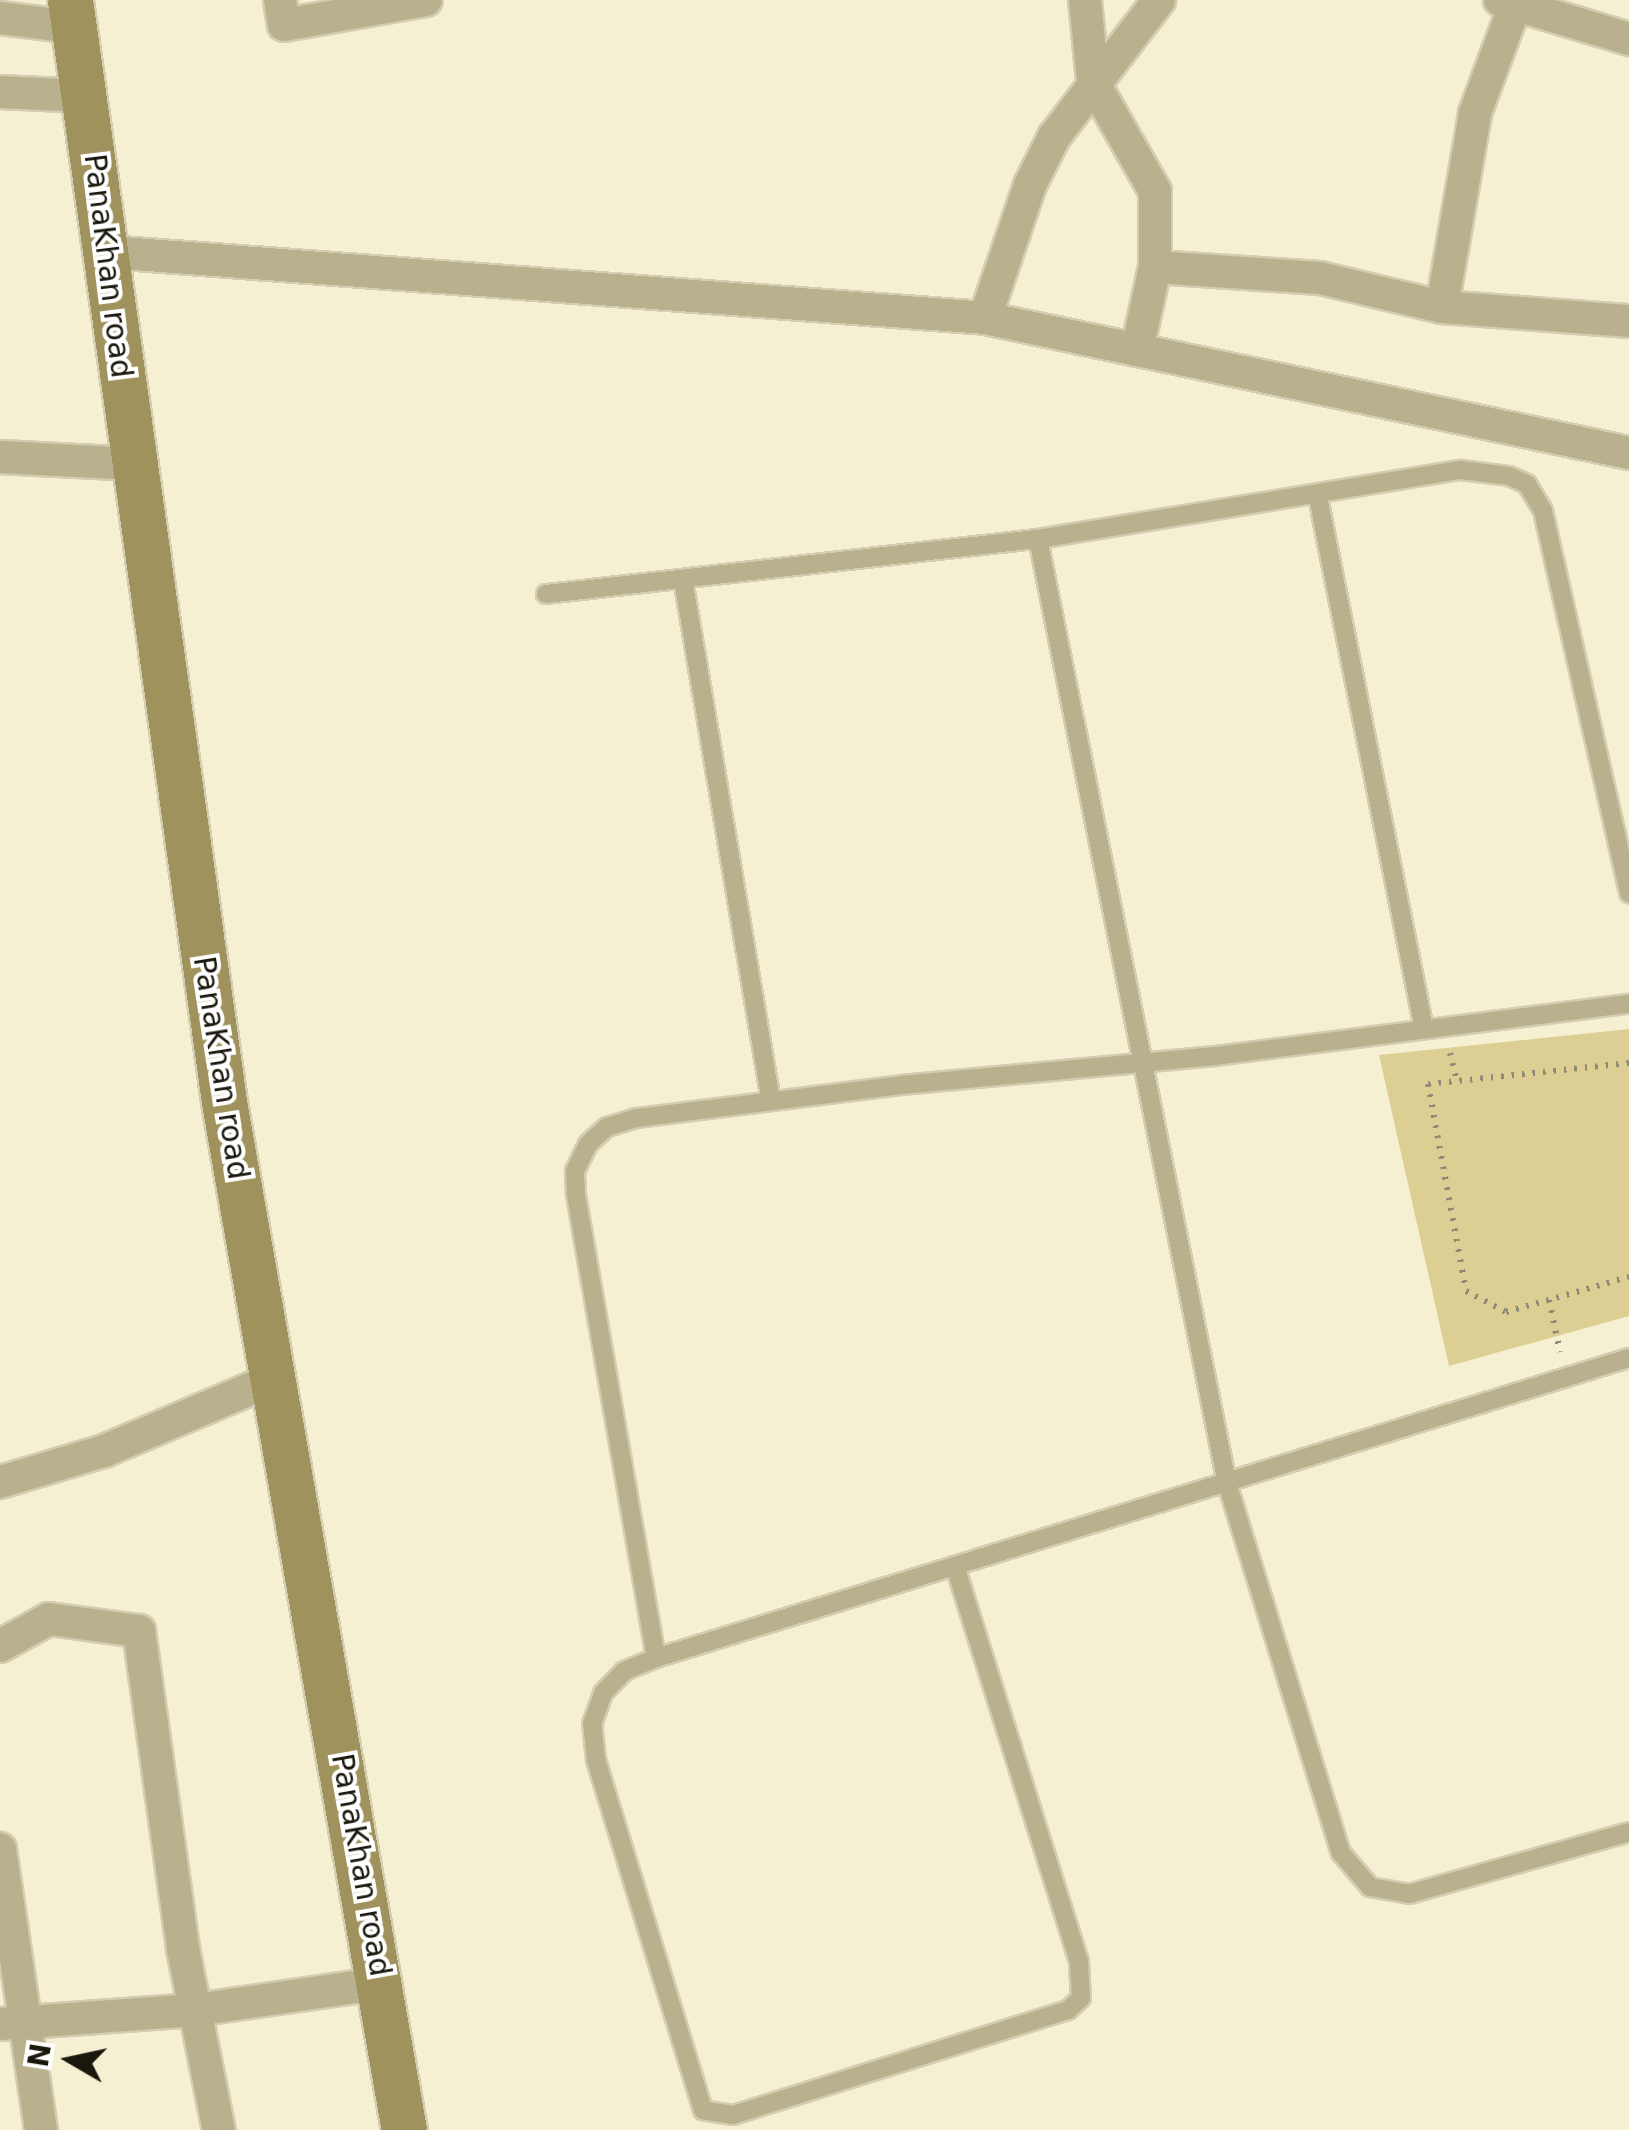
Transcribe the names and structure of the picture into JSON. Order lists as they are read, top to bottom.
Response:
{
  "streets": {
    "street": ["PanaKhan road"]
  },
  "north": "left"
}
